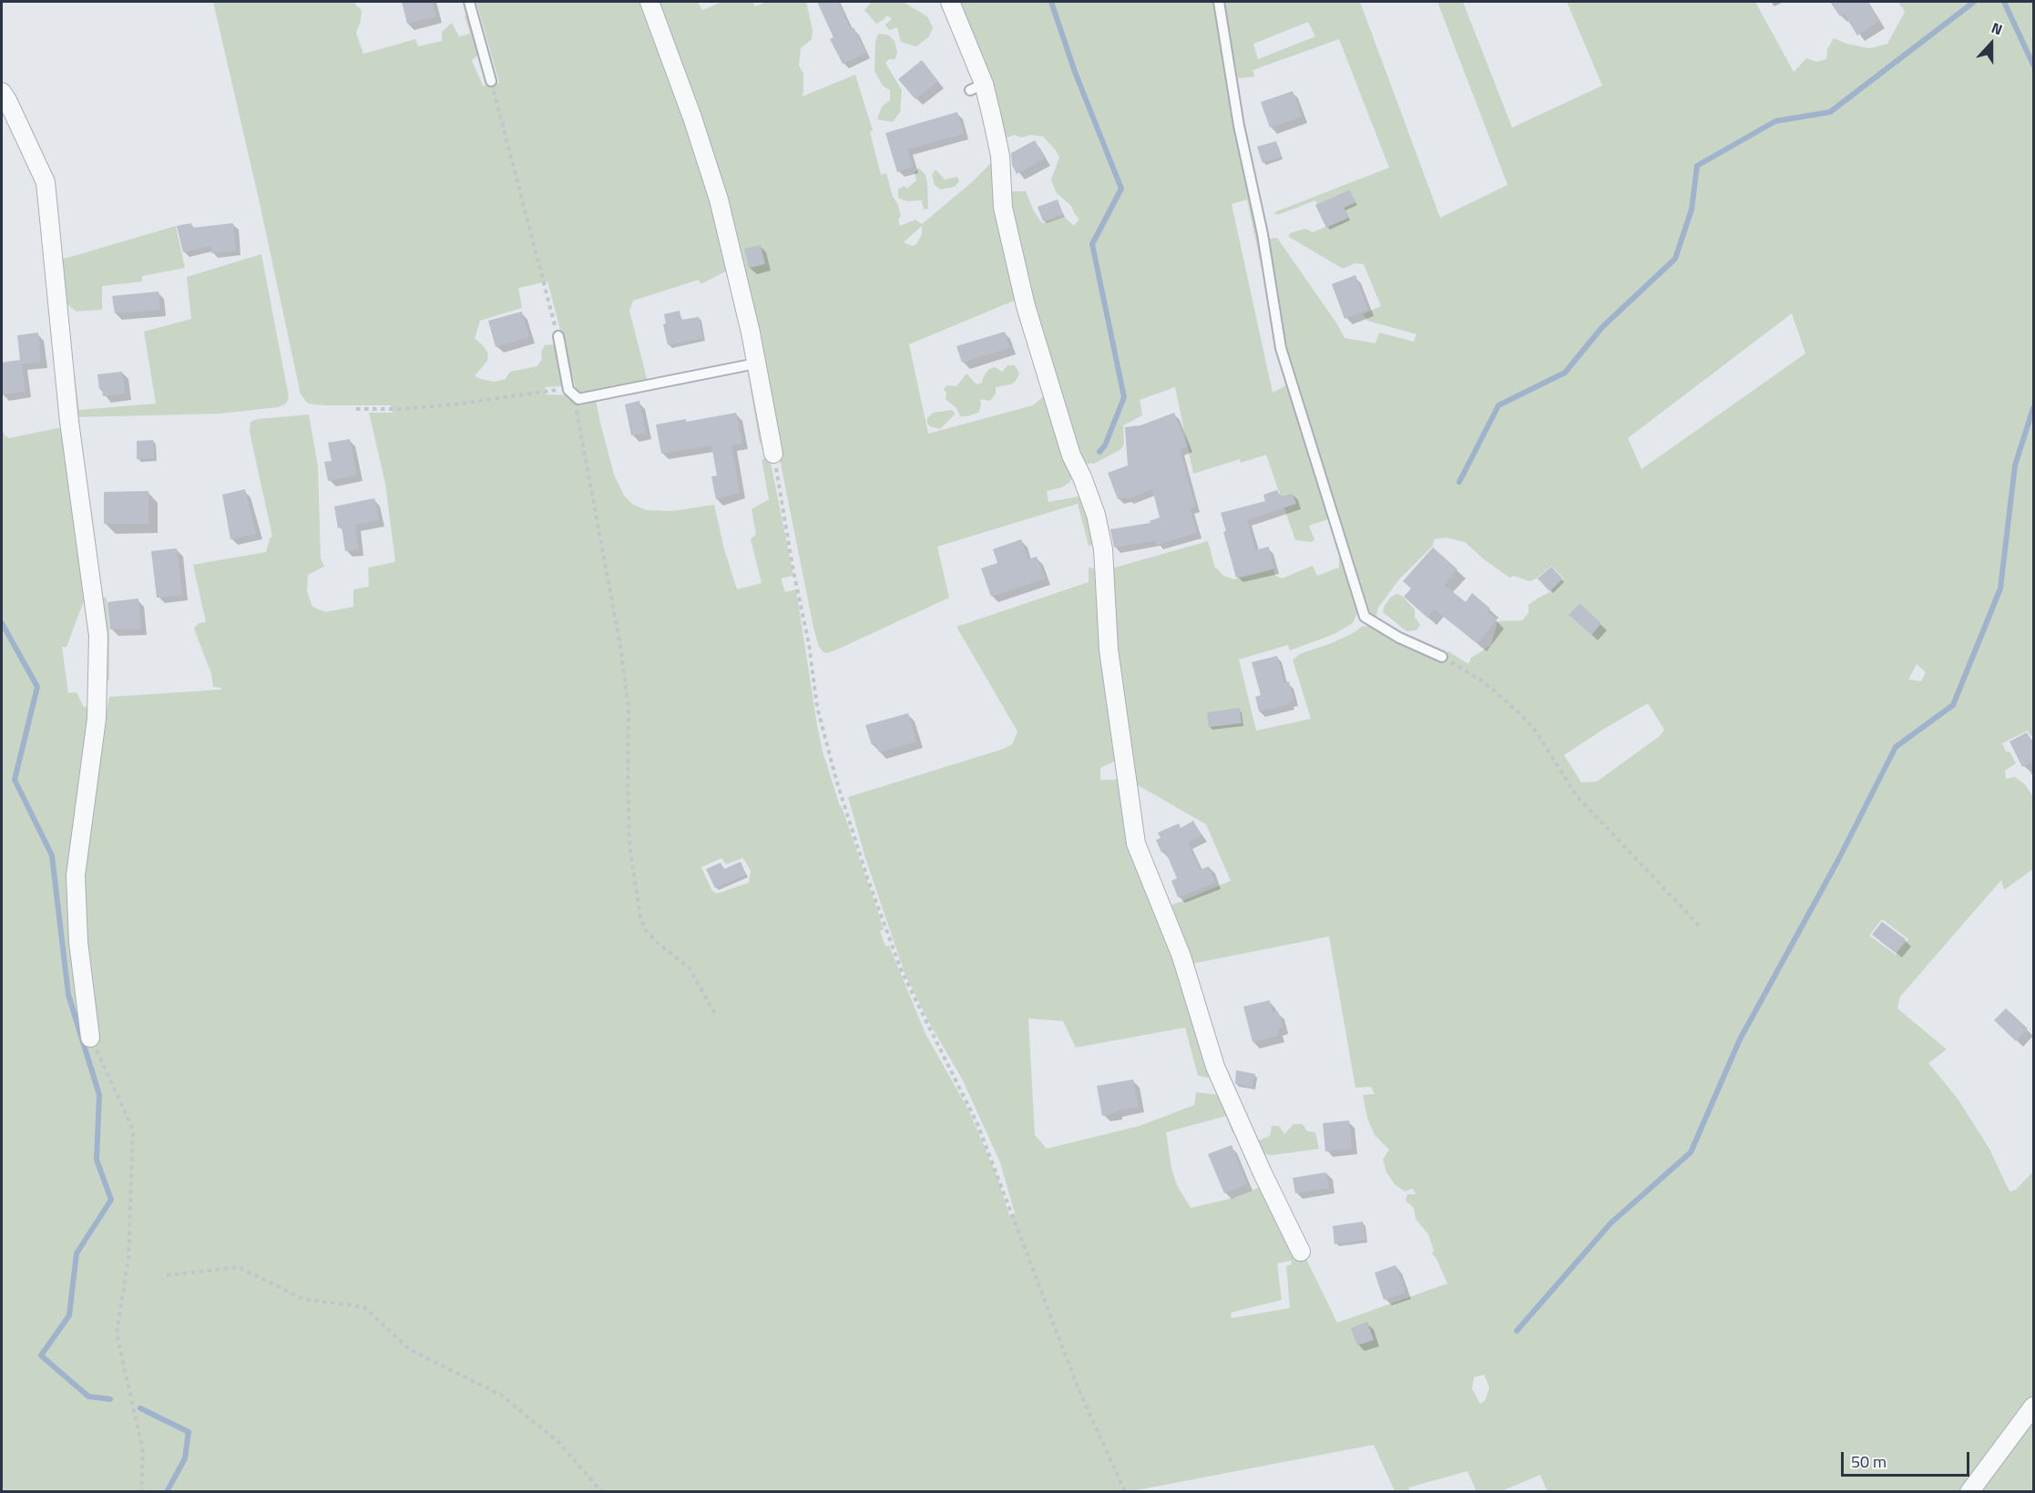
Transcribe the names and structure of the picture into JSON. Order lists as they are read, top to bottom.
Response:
{
  "scale_bar": "50 m",
  "north": "top"
}
